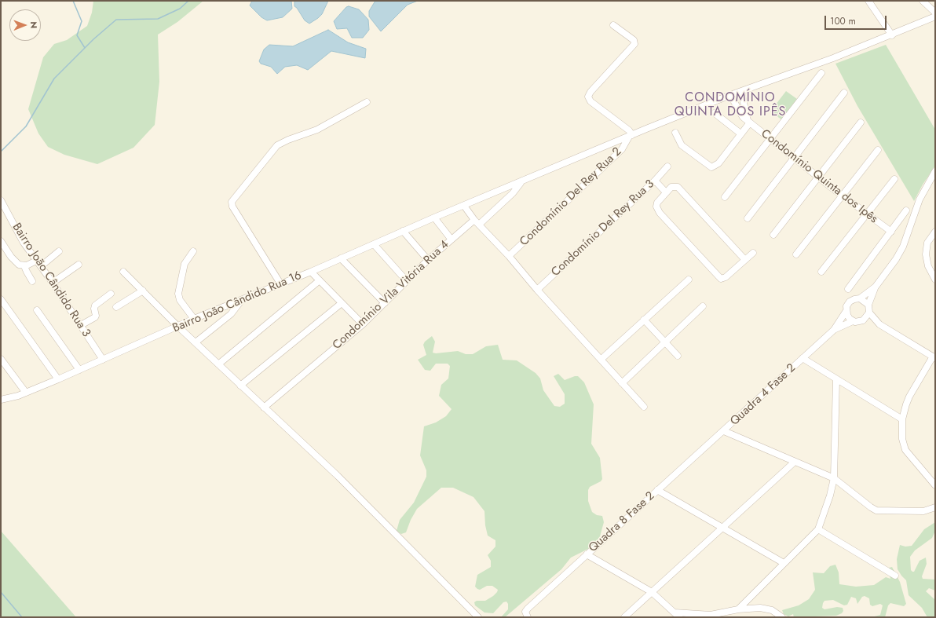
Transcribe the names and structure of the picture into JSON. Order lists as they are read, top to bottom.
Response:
{
  "streets": {
    "street": [
      "Condomínio Quinta dos Ipês",
      "Condomínio Del Rey Rua 2",
      "Condomínio Del Rey Rua 3",
      "Bairro João Cândido Rua 3",
      "Condomínio Vila Vitória Rua 4",
      "Bairro João Cândido Rua 16",
      "Quadra 4 Fase 2",
      "Quadra 8 Fase 2"
    ]
  },
  "crossings": [
    ["Condomínio Quinta dos Ipês", "Bairro João Cândido Rua 16"],
    ["Condomínio Del Rey Rua 2", "Bairro João Cândido Rua 16"],
    ["Bairro João Cândido Rua 3", "Bairro João Cândido Rua 16"],
    ["Condomínio Vila Vitória Rua 4", "Bairro João Cândido Rua 16"],
    ["Quadra 4 Fase 2", "Quadra 8 Fase 2"]
  ],
  "districts": ["CONDOMÍNIO QUINTA DOS IPÊS"],
  "scale_bar": "100 m",
  "north": "right"
}
